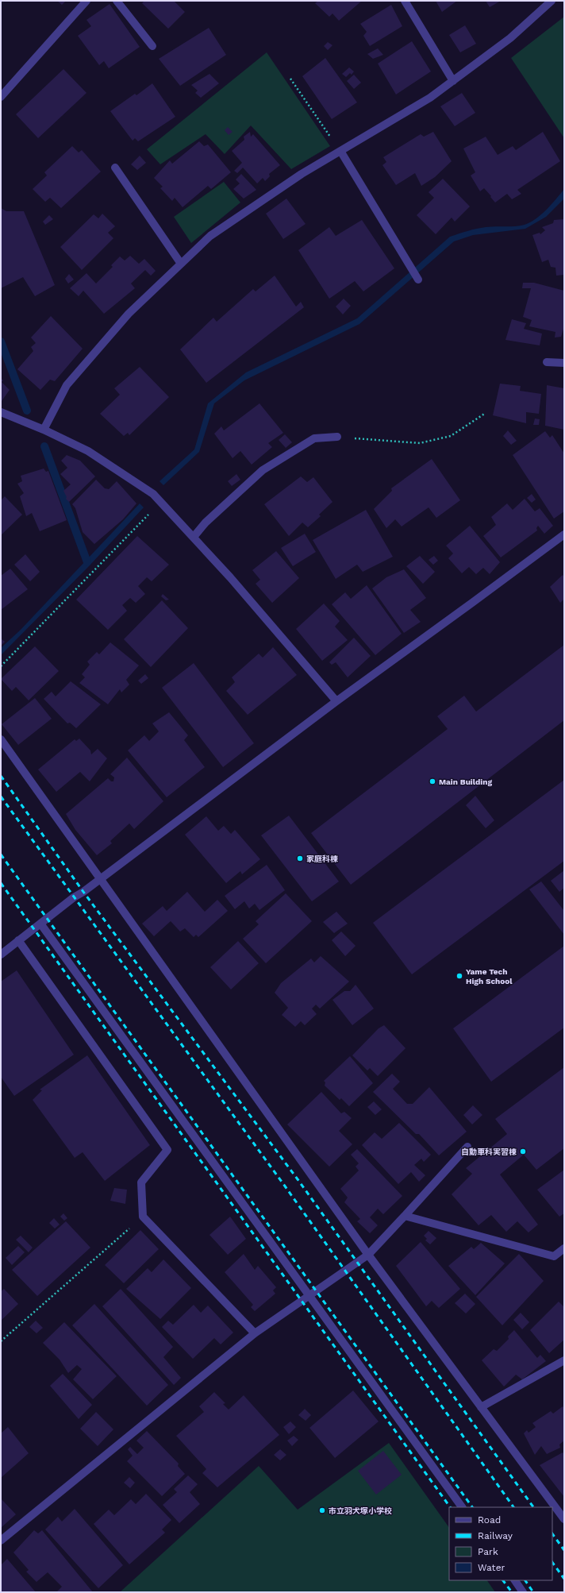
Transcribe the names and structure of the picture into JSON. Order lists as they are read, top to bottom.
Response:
{
  "places": [
    "Main Building",
    "家庭科棟",
    "Yame Tech High School",
    "自動車科実習棟",
    "市立羽犬塚小学校"
  ],
  "legend": [
    "Road",
    "Railway",
    "Park",
    "Water"
  ]
}
